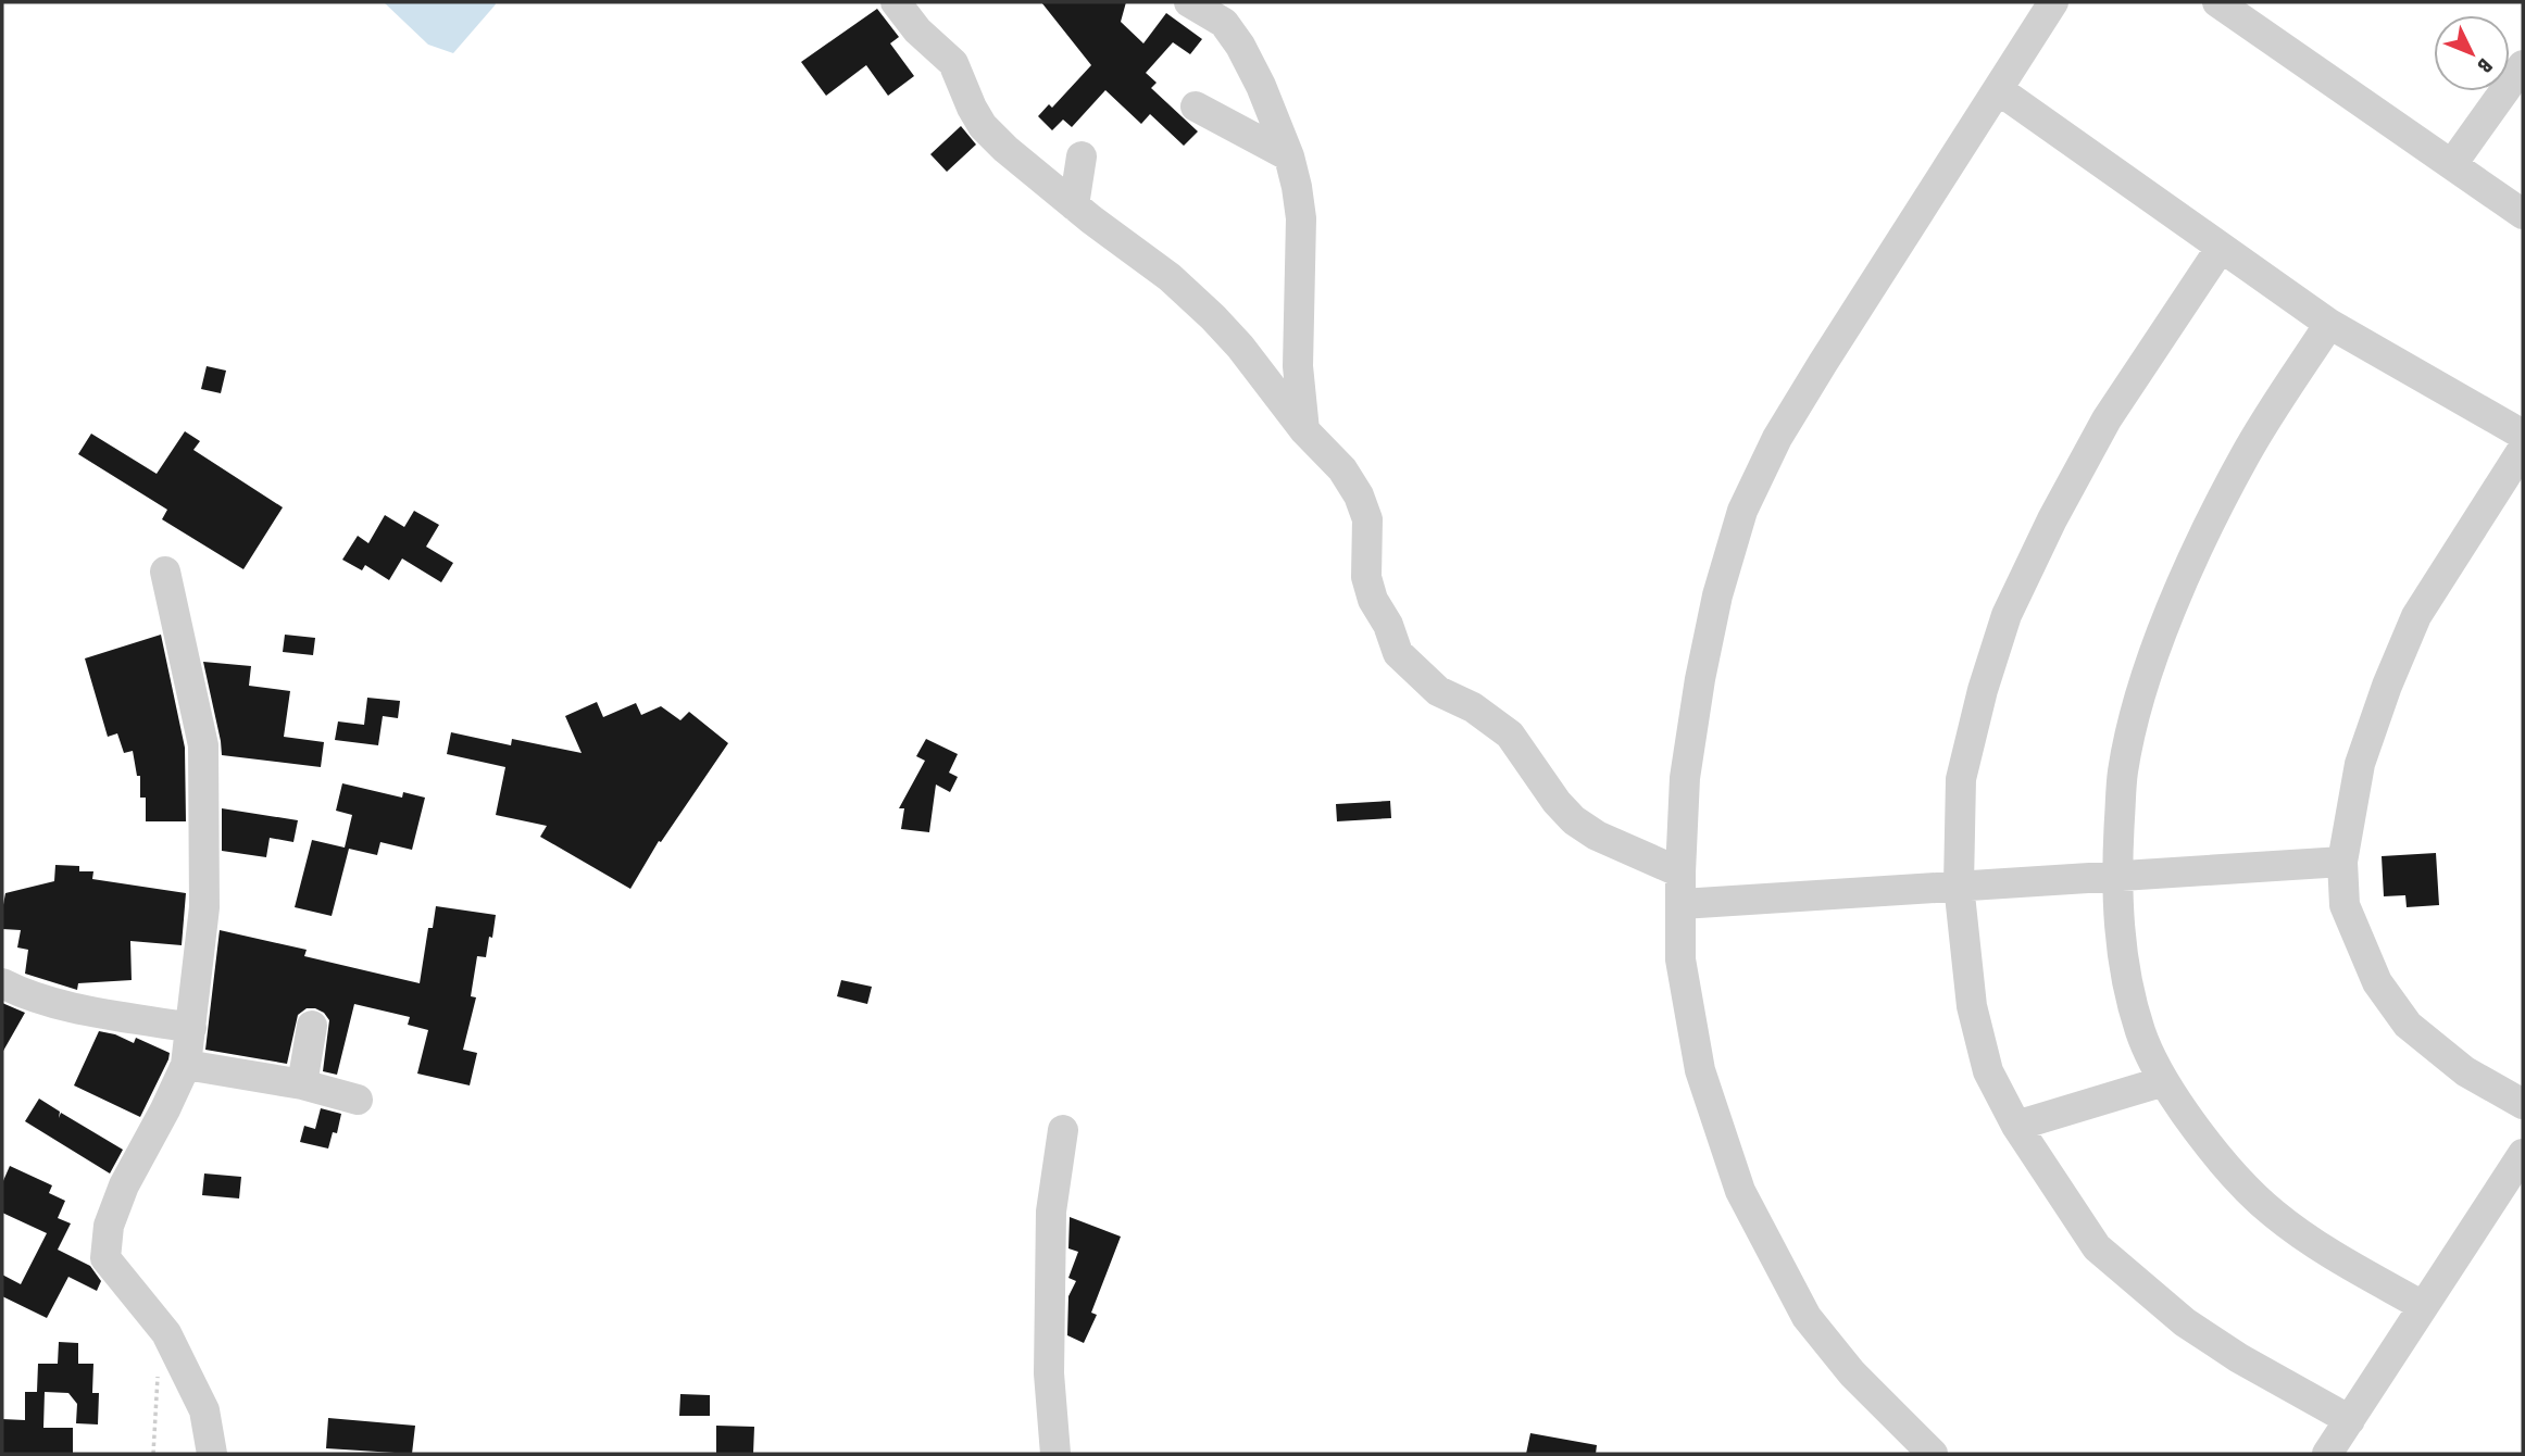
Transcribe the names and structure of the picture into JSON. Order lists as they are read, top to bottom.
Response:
{
  "north": "bottom right"
}
